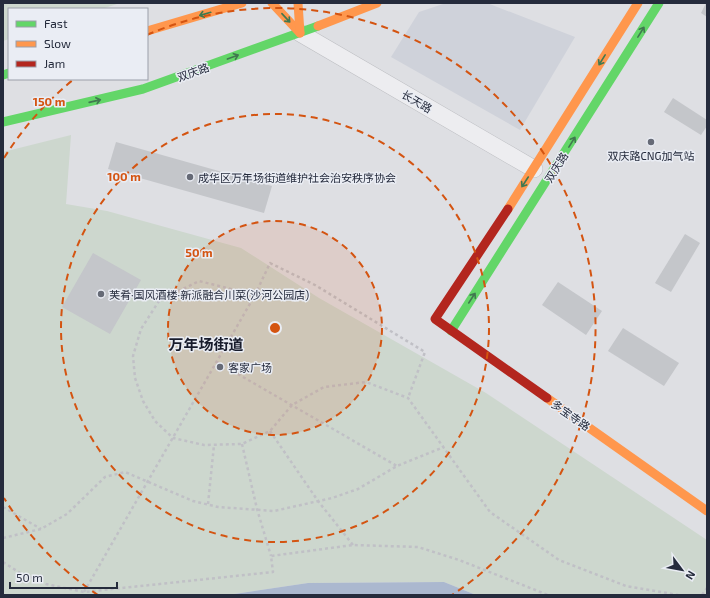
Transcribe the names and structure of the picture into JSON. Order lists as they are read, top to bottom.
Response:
{
  "streets": {
    "street": ["双庆路", "长天路", "多宝寺路"]
  },
  "crossings": [
    ["双庆路", "长天路"],
    ["双庆路", "多宝寺路"]
  ],
  "districts": ["万年场街道"],
  "places": [
    "双庆路CNG加气站",
    "成华区万年场街道维护社会治安秩序协会",
    "芙肴·国风酒楼·新派融合川菜(沙河公园店)",
    "客家广场"
  ],
  "legend": ["Fast", "Slow", "Jam"],
  "scale_bar": "50 m",
  "north": "bottom right",
  "rings": ["150 m", "100 m", "50 m"]
}
